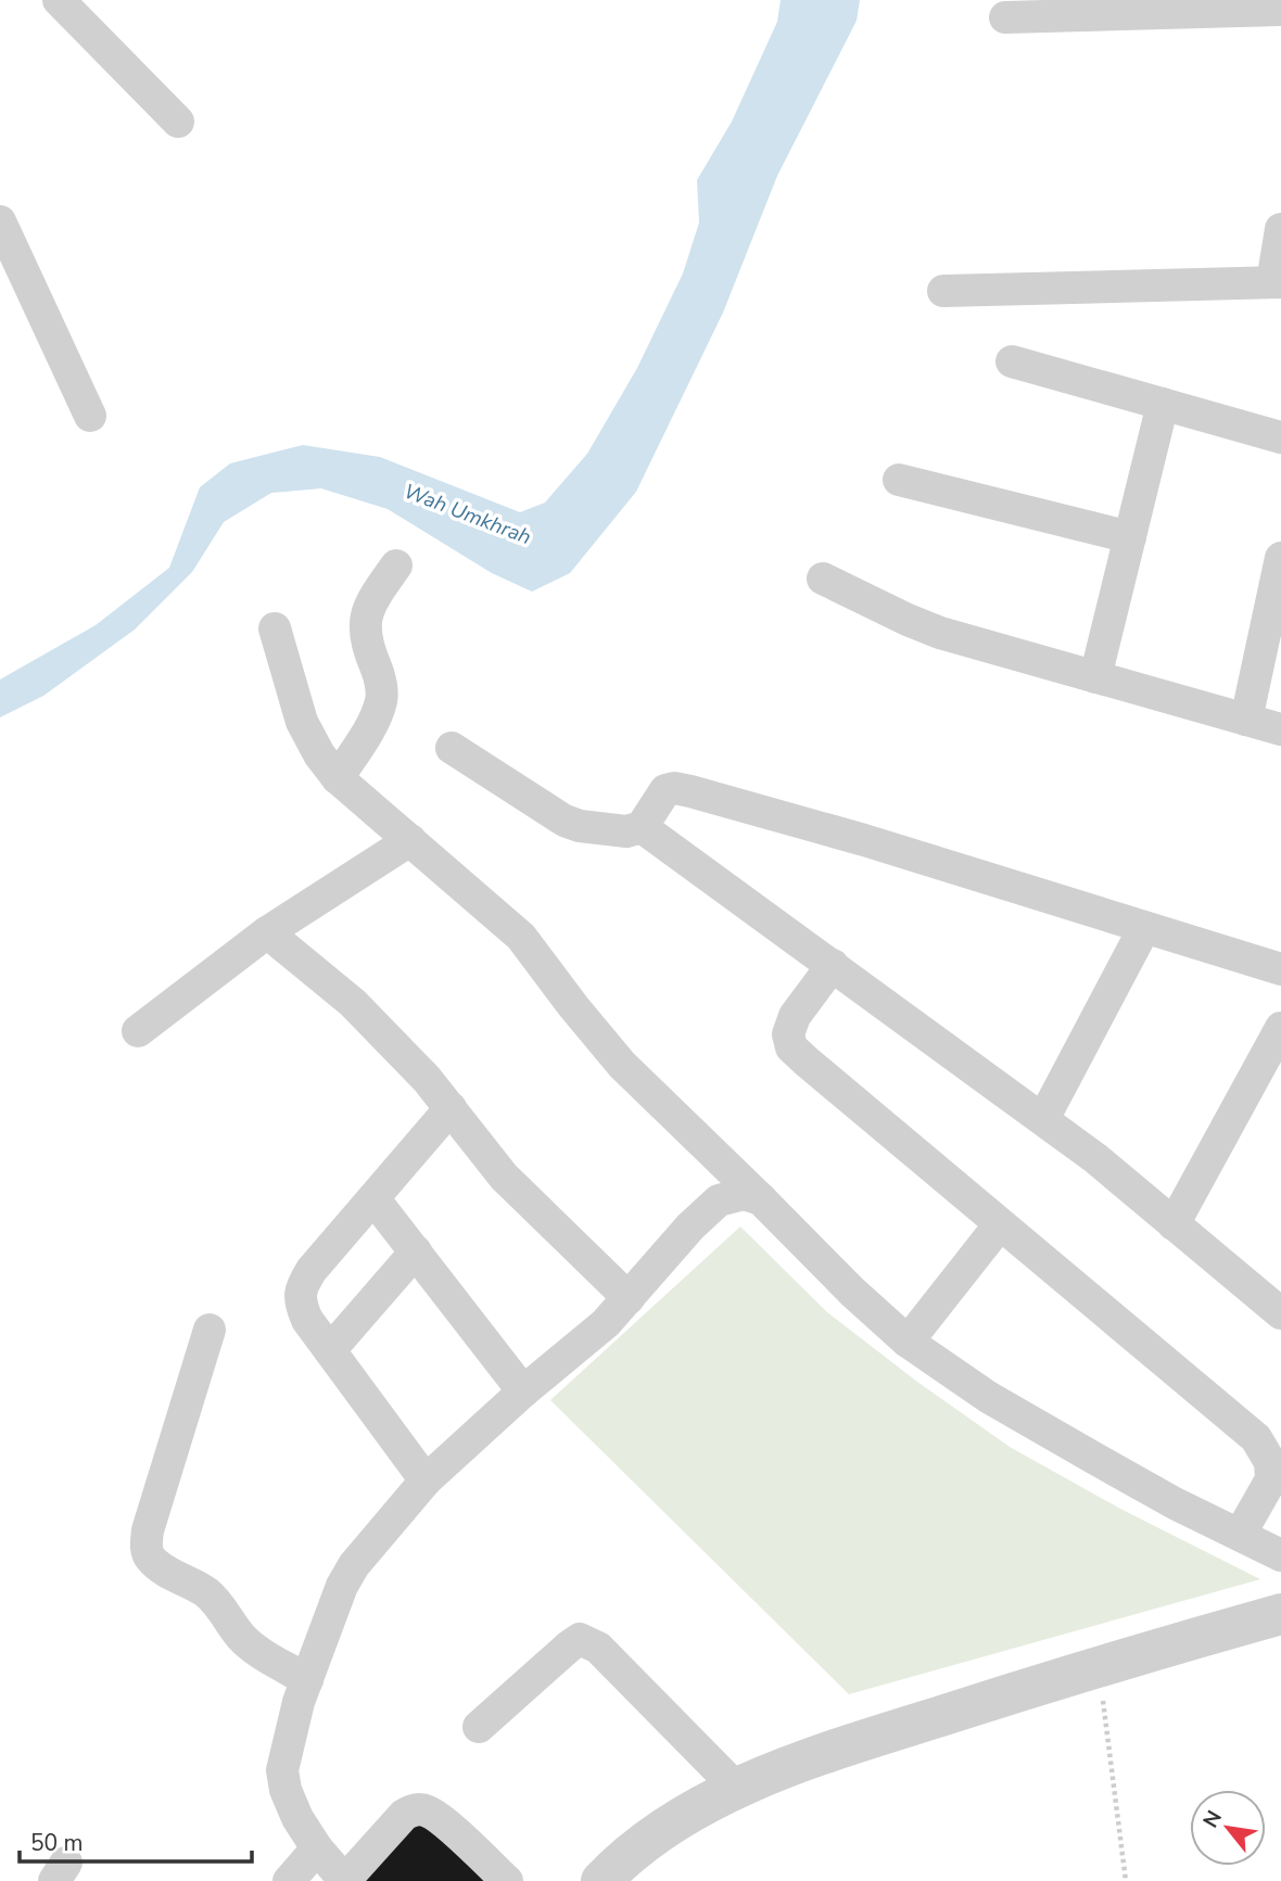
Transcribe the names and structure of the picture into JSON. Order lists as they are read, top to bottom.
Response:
{
  "water": ["Wah Umkhrah"],
  "scale_bar": "50 m",
  "north": "top left"
}
